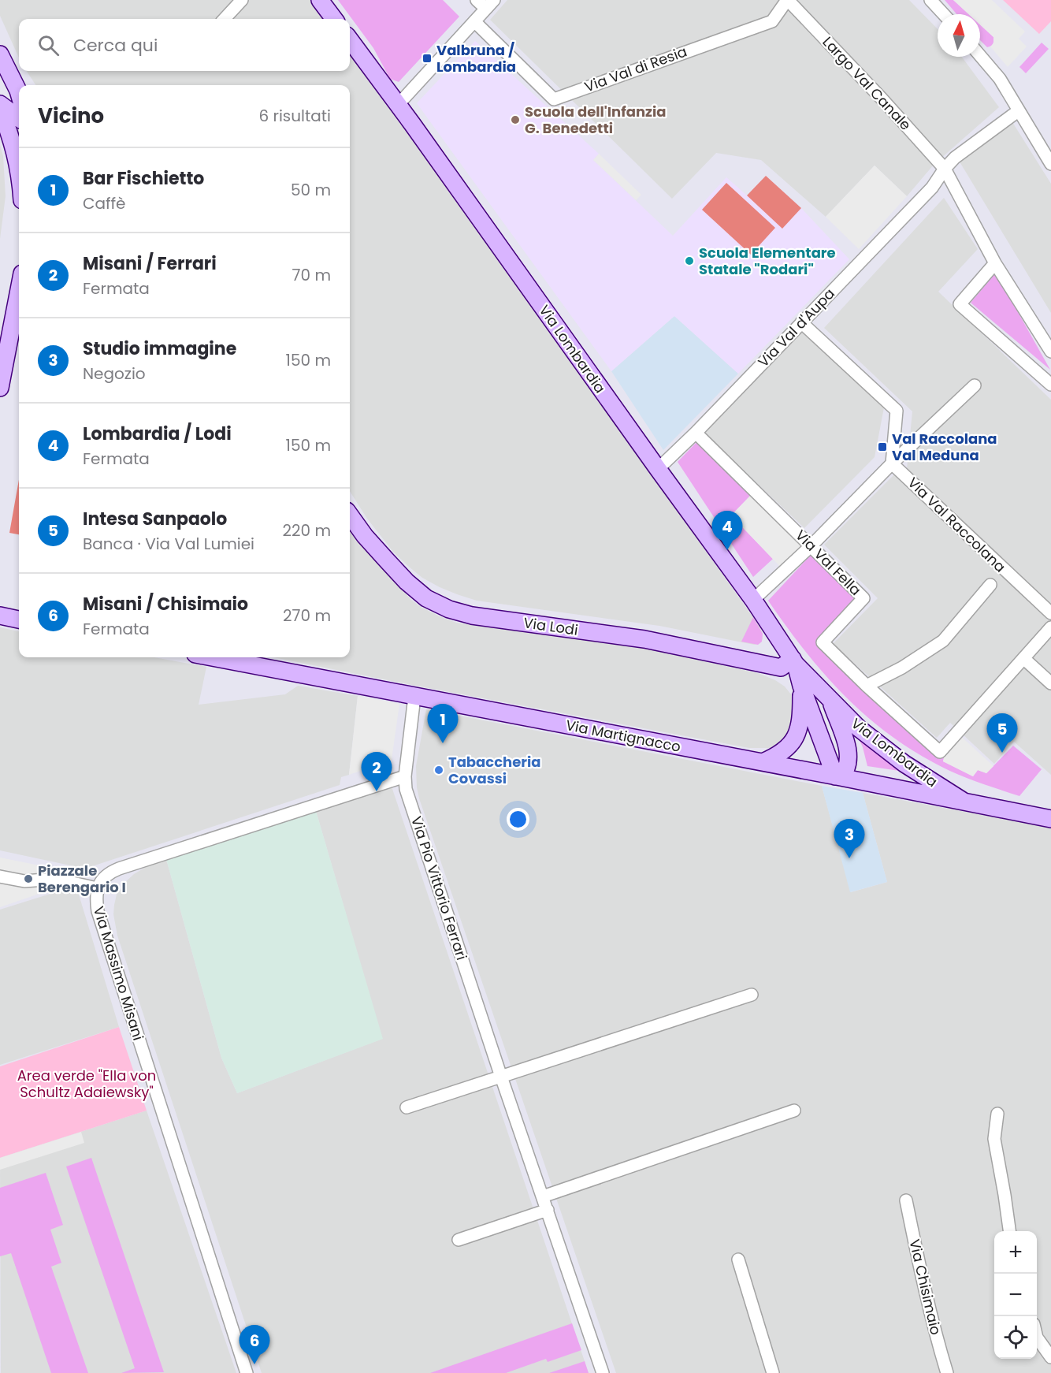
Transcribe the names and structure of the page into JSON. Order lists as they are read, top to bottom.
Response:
{
  "streets": {
    "street": [
      "Via Val di Resia",
      "Largo Val Canale",
      "Via Val d'Aupa",
      "Via Lombardia",
      "Via Val Raccolana",
      "Via Val Fella",
      "Via Lodi",
      "Via Martignacco",
      "Via Pio Vittorio Ferrari",
      "Via Massimo Misani",
      "Via Chisimaio"
    ]
  },
  "crossings": [
    ["Via Val di Resia", "Largo Val Canale"],
    ["Largo Val Canale", "Via Val d'Aupa"],
    ["Via Val d'Aupa", "Via Lombardia"],
    ["Via Val d'Aupa", "Via Val Fella"],
    ["Via Lombardia", "Via Lodi"],
    ["Via Lombardia", "Via Martignacco"],
    ["Via Martignacco", "Via Pio Vittorio Ferrari"],
    ["Via Pio Vittorio Ferrari", "Via Massimo Misani"]
  ],
  "parks": ["Area verde \"Ella von Schultz Adaiewsky\""],
  "places": {
    "transit": ["Valbruna / Lombardia", "Val Raccolana Val Meduna"],
    "other": [
      "Scuola dell'Infanzia G. Benedetti",
      "Scuola Elementare Statale \"Rodari\"",
      "Tabaccheria Covassi",
      "Piazzale Berengario I"
    ]
  },
  "north": "top",
  "page": {
    "search": "Cerca qui",
    "heading": ["Vicino", "6 risultati"],
    "list": [
      {
        "mark": "1",
        "name": "Bar Fischietto",
        "note": "Caffè",
        "value": "50 m"
      },
      {
        "mark": "2",
        "name": "Misani / Ferrari",
        "note": "Fermata",
        "value": "70 m"
      },
      {
        "mark": "3",
        "name": "Studio immagine",
        "note": "Negozio",
        "value": "150 m"
      },
      {
        "mark": "4",
        "name": "Lombardia / Lodi",
        "note": "Fermata",
        "value": "150 m"
      },
      {
        "mark": "5",
        "name": "Intesa Sanpaolo",
        "note": "Banca · Via Val Lumiei",
        "value": "220 m"
      },
      {
        "mark": "6",
        "name": "Misani / Chisimaio",
        "note": "Fermata",
        "value": "270 m"
      }
    ],
    "pins": [
      "4",
      "1",
      "5",
      "2",
      "3",
      "6"
    ],
    "map_buttons": ["+", "−"]
  }
}
